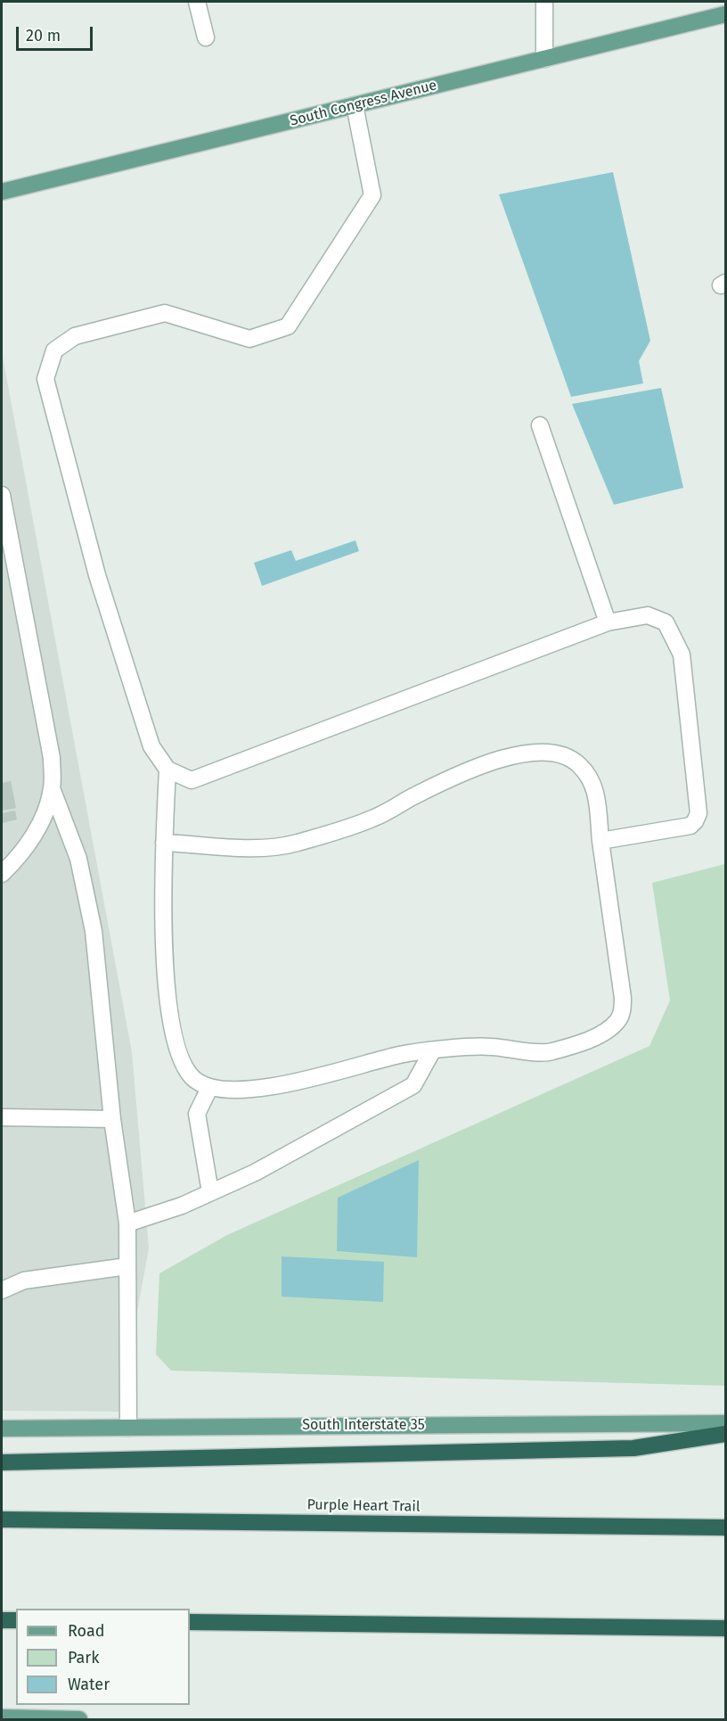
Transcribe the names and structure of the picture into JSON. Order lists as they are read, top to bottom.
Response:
{
  "streets": {
    "highway": ["Purple Heart Trail"],
    "main road": ["South Congress Avenue", "South Interstate 35"]
  },
  "legend": ["Road", "Park", "Water"],
  "scale_bar": "20 m"
}
